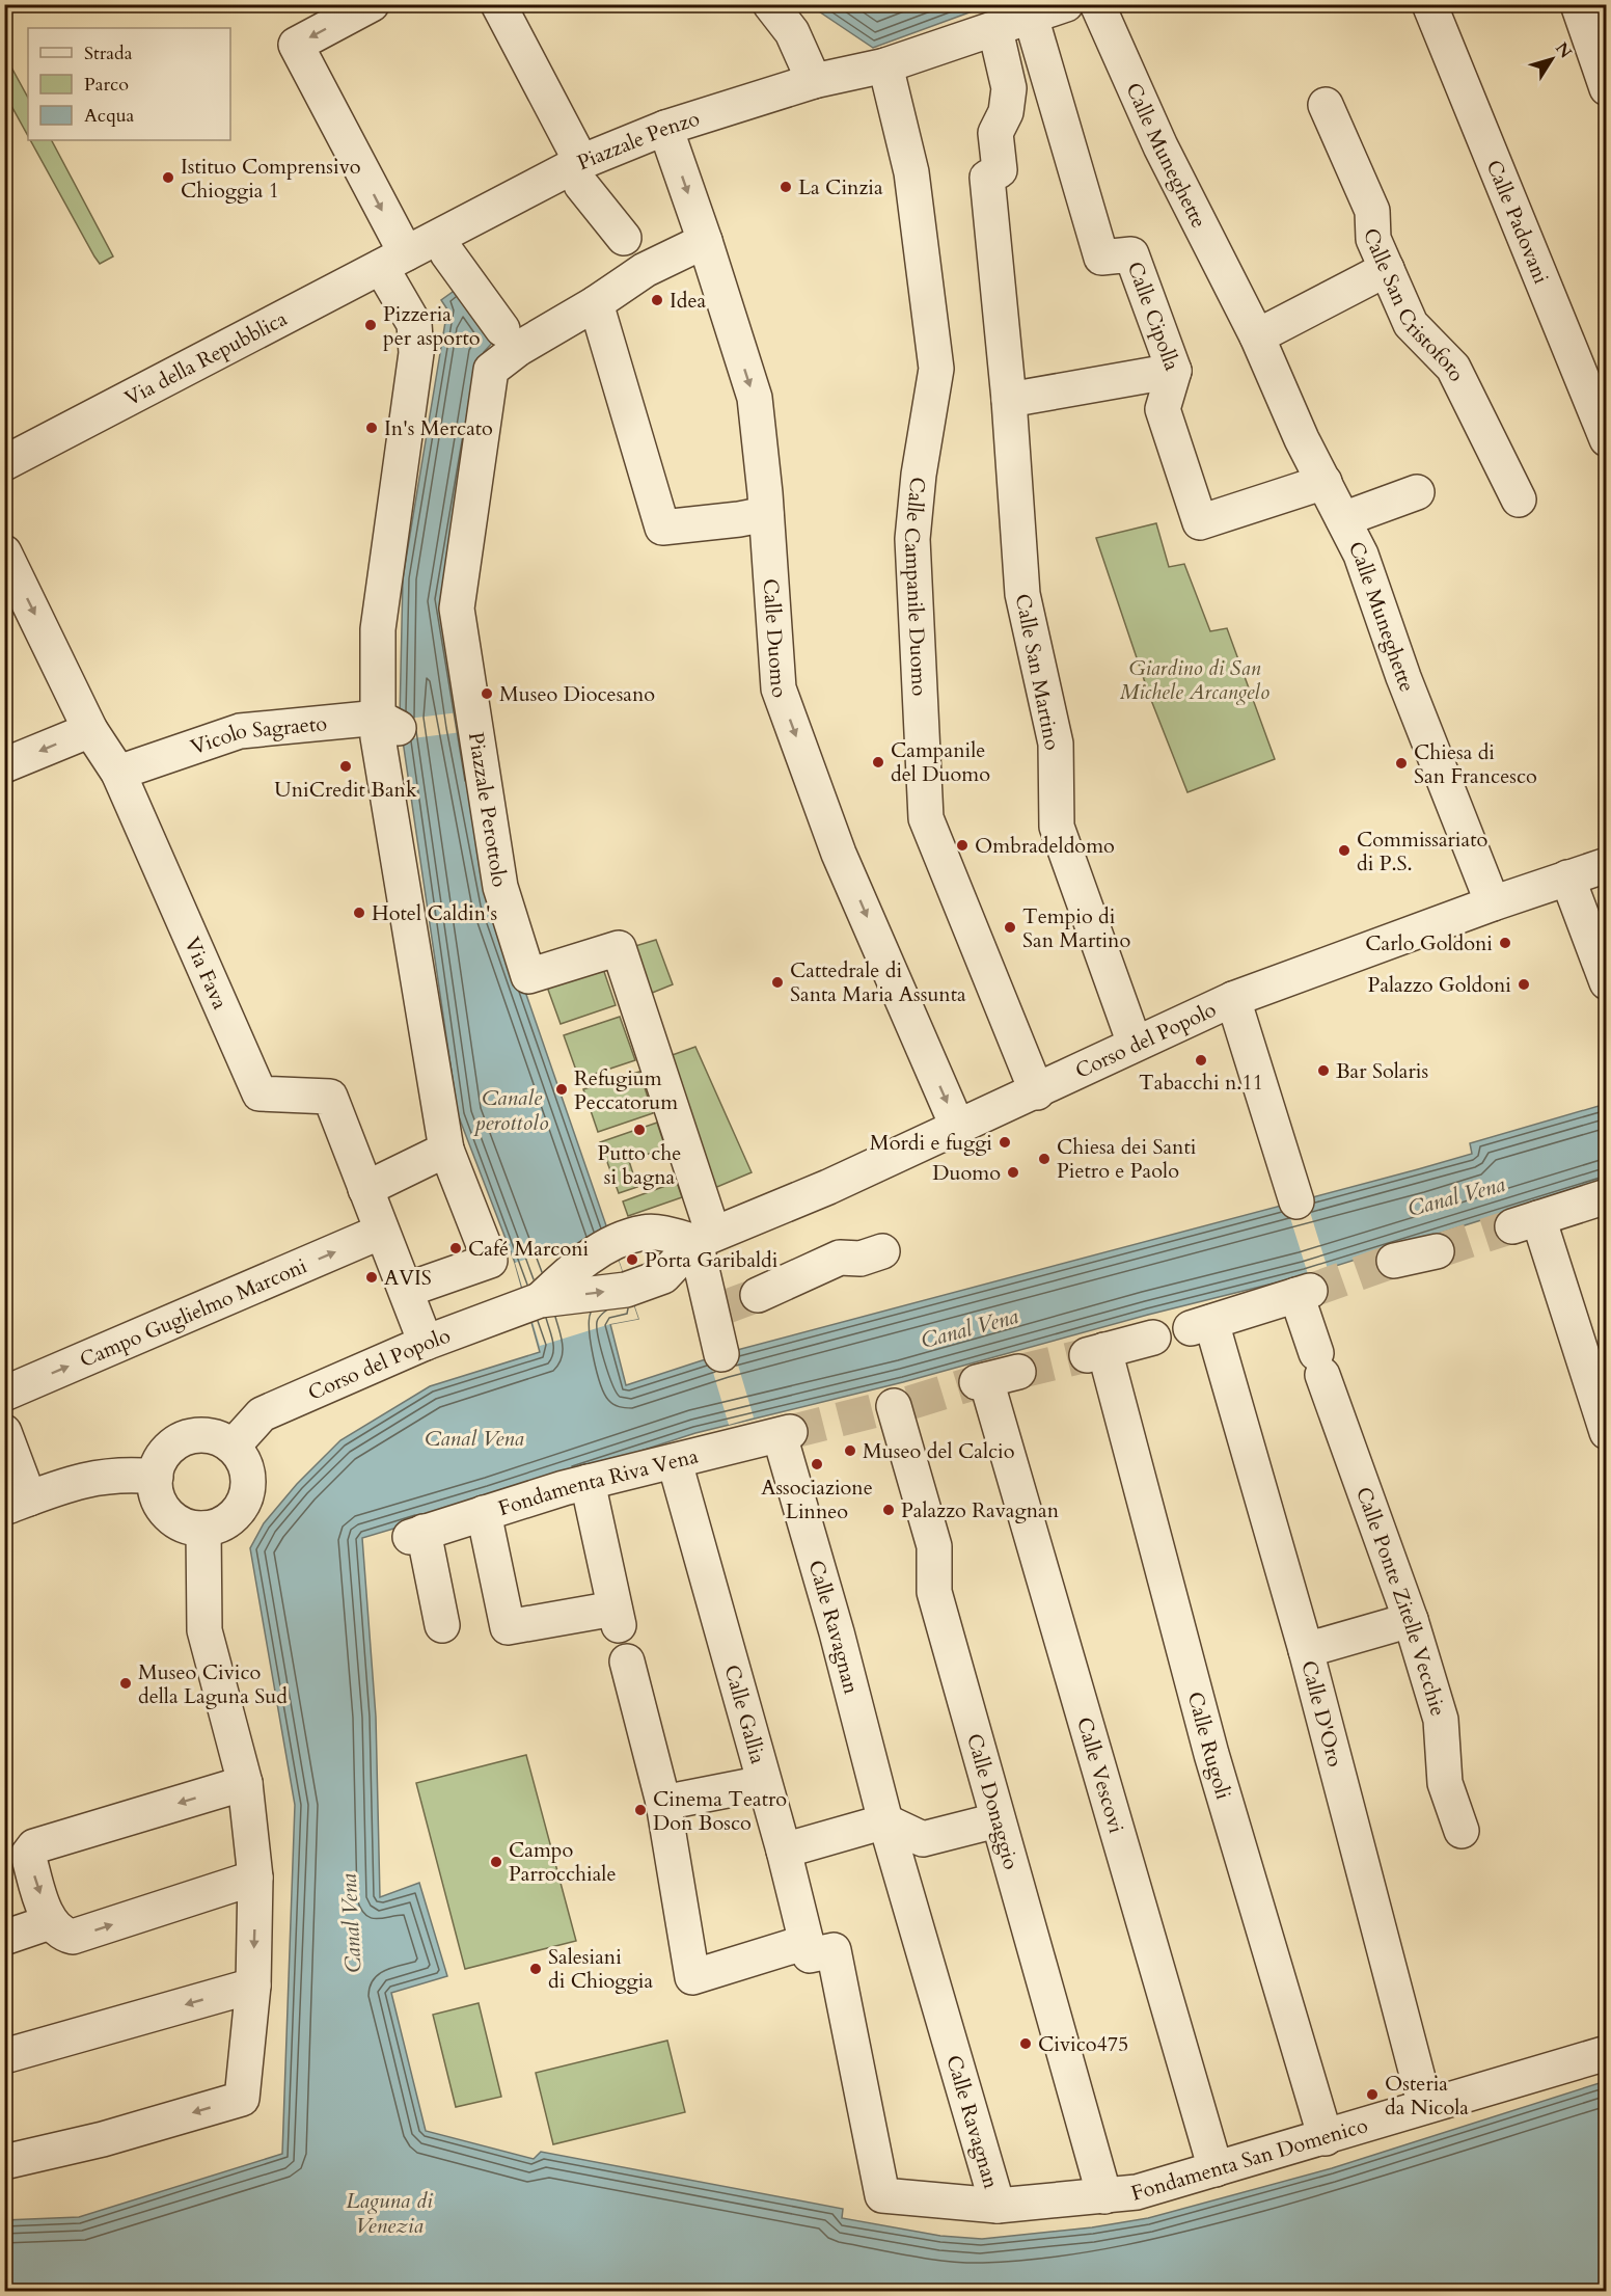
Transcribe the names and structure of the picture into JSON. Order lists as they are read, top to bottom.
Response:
{
  "streets": {
    "street": [
      "Piazzale Penzo",
      "Calle Muneghette",
      "Calle Padovani",
      "Calle San Cristoforo",
      "Calle Cipolla",
      "Via della Repubblica",
      "Calle Campanile Duomo",
      "Calle Duomo",
      "Calle San Martino",
      "Vicolo Sagraeto",
      "Piazzale Perottolo",
      "Via Fava",
      "Corso del Popolo",
      "Campo Guglielmo Marconi",
      "Fondamenta Riva Vena",
      "Calle Ponte Zitelle Vecchie",
      "Calle Ravagnan",
      "Calle D'Oro",
      "Calle Gallia",
      "Calle Rugoli",
      "Calle Vescovi",
      "Calle Donaggio",
      "Fondamenta San Domenico"
    ]
  },
  "crossings": [
    ["Piazzale Penzo", "Calle Cipolla"],
    ["Piazzale Penzo", "Via della Repubblica"],
    ["Piazzale Penzo", "Calle Campanile Duomo"],
    ["Piazzale Penzo", "Calle Duomo"],
    ["Piazzale Penzo", "Calle San Martino"],
    ["Calle Muneghette", "Calle Cipolla"],
    ["Calle Muneghette", "Corso del Popolo"],
    ["Calle Campanile Duomo", "Corso del Popolo"],
    ["Calle Duomo", "Corso del Popolo"],
    ["Calle San Martino", "Corso del Popolo"],
    ["Vicolo Sagraeto", "Via Fava"],
    ["Piazzale Perottolo", "Corso del Popolo"],
    ["Via Fava", "Corso del Popolo"],
    ["Via Fava", "Campo Guglielmo Marconi"],
    ["Fondamenta Riva Vena", "Calle Ravagnan"],
    ["Fondamenta Riva Vena", "Calle Gallia"],
    ["Calle Ponte Zitelle Vecchie", "Calle D'Oro"],
    ["Calle Ravagnan", "Fondamenta San Domenico"],
    ["Calle D'Oro", "Fondamenta San Domenico"],
    ["Calle Gallia", "Fondamenta San Domenico"],
    ["Calle Rugoli", "Fondamenta San Domenico"],
    ["Calle Vescovi", "Fondamenta San Domenico"],
    ["Calle Donaggio", "Fondamenta San Domenico"]
  ],
  "one_way": ["Calle Duomo", "Campo Guglielmo Marconi"],
  "water": ["Canale perottolo", "Canal Vena", "Laguna di Venezia"],
  "parks": ["Giardino di San Michele Arcangelo"],
  "places": [
    "Istituo Comprensivo Chioggia 1",
    "La Cinzia",
    "Idea",
    "Pizzeria per asporto",
    "In's Mercato",
    "Museo Diocesano",
    "Campanile del Duomo",
    "Chiesa di San Francesco",
    "UniCredit Bank",
    "Ombradeldomo",
    "Commissariato di P.S.",
    "Hotel Caldin's",
    "Tempio di San Martino",
    "Carlo Goldoni",
    "Cattedrale di Santa Maria Assunta",
    "Palazzo Goldoni",
    "Tabacchi n.11",
    "Bar Solaris",
    "Refugium Peccatorum",
    "Putto che si bagna",
    "Mordi e fuggi",
    "Chiesa dei Santi Pietro e Paolo",
    "Duomo",
    "Café Marconi",
    "Porta Garibaldi",
    "AVIS",
    "Museo del Calcio",
    "Associazione Linneo",
    "Palazzo Ravagnan",
    "Museo Civico della Laguna Sud",
    "Cinema Teatro Don Bosco",
    "Campo Parrocchiale",
    "Salesiani di Chioggia",
    "Civico475",
    "Osteria da Nicola"
  ],
  "legend": ["Strada", "Parco", "Acqua"],
  "north": "top right"
}
